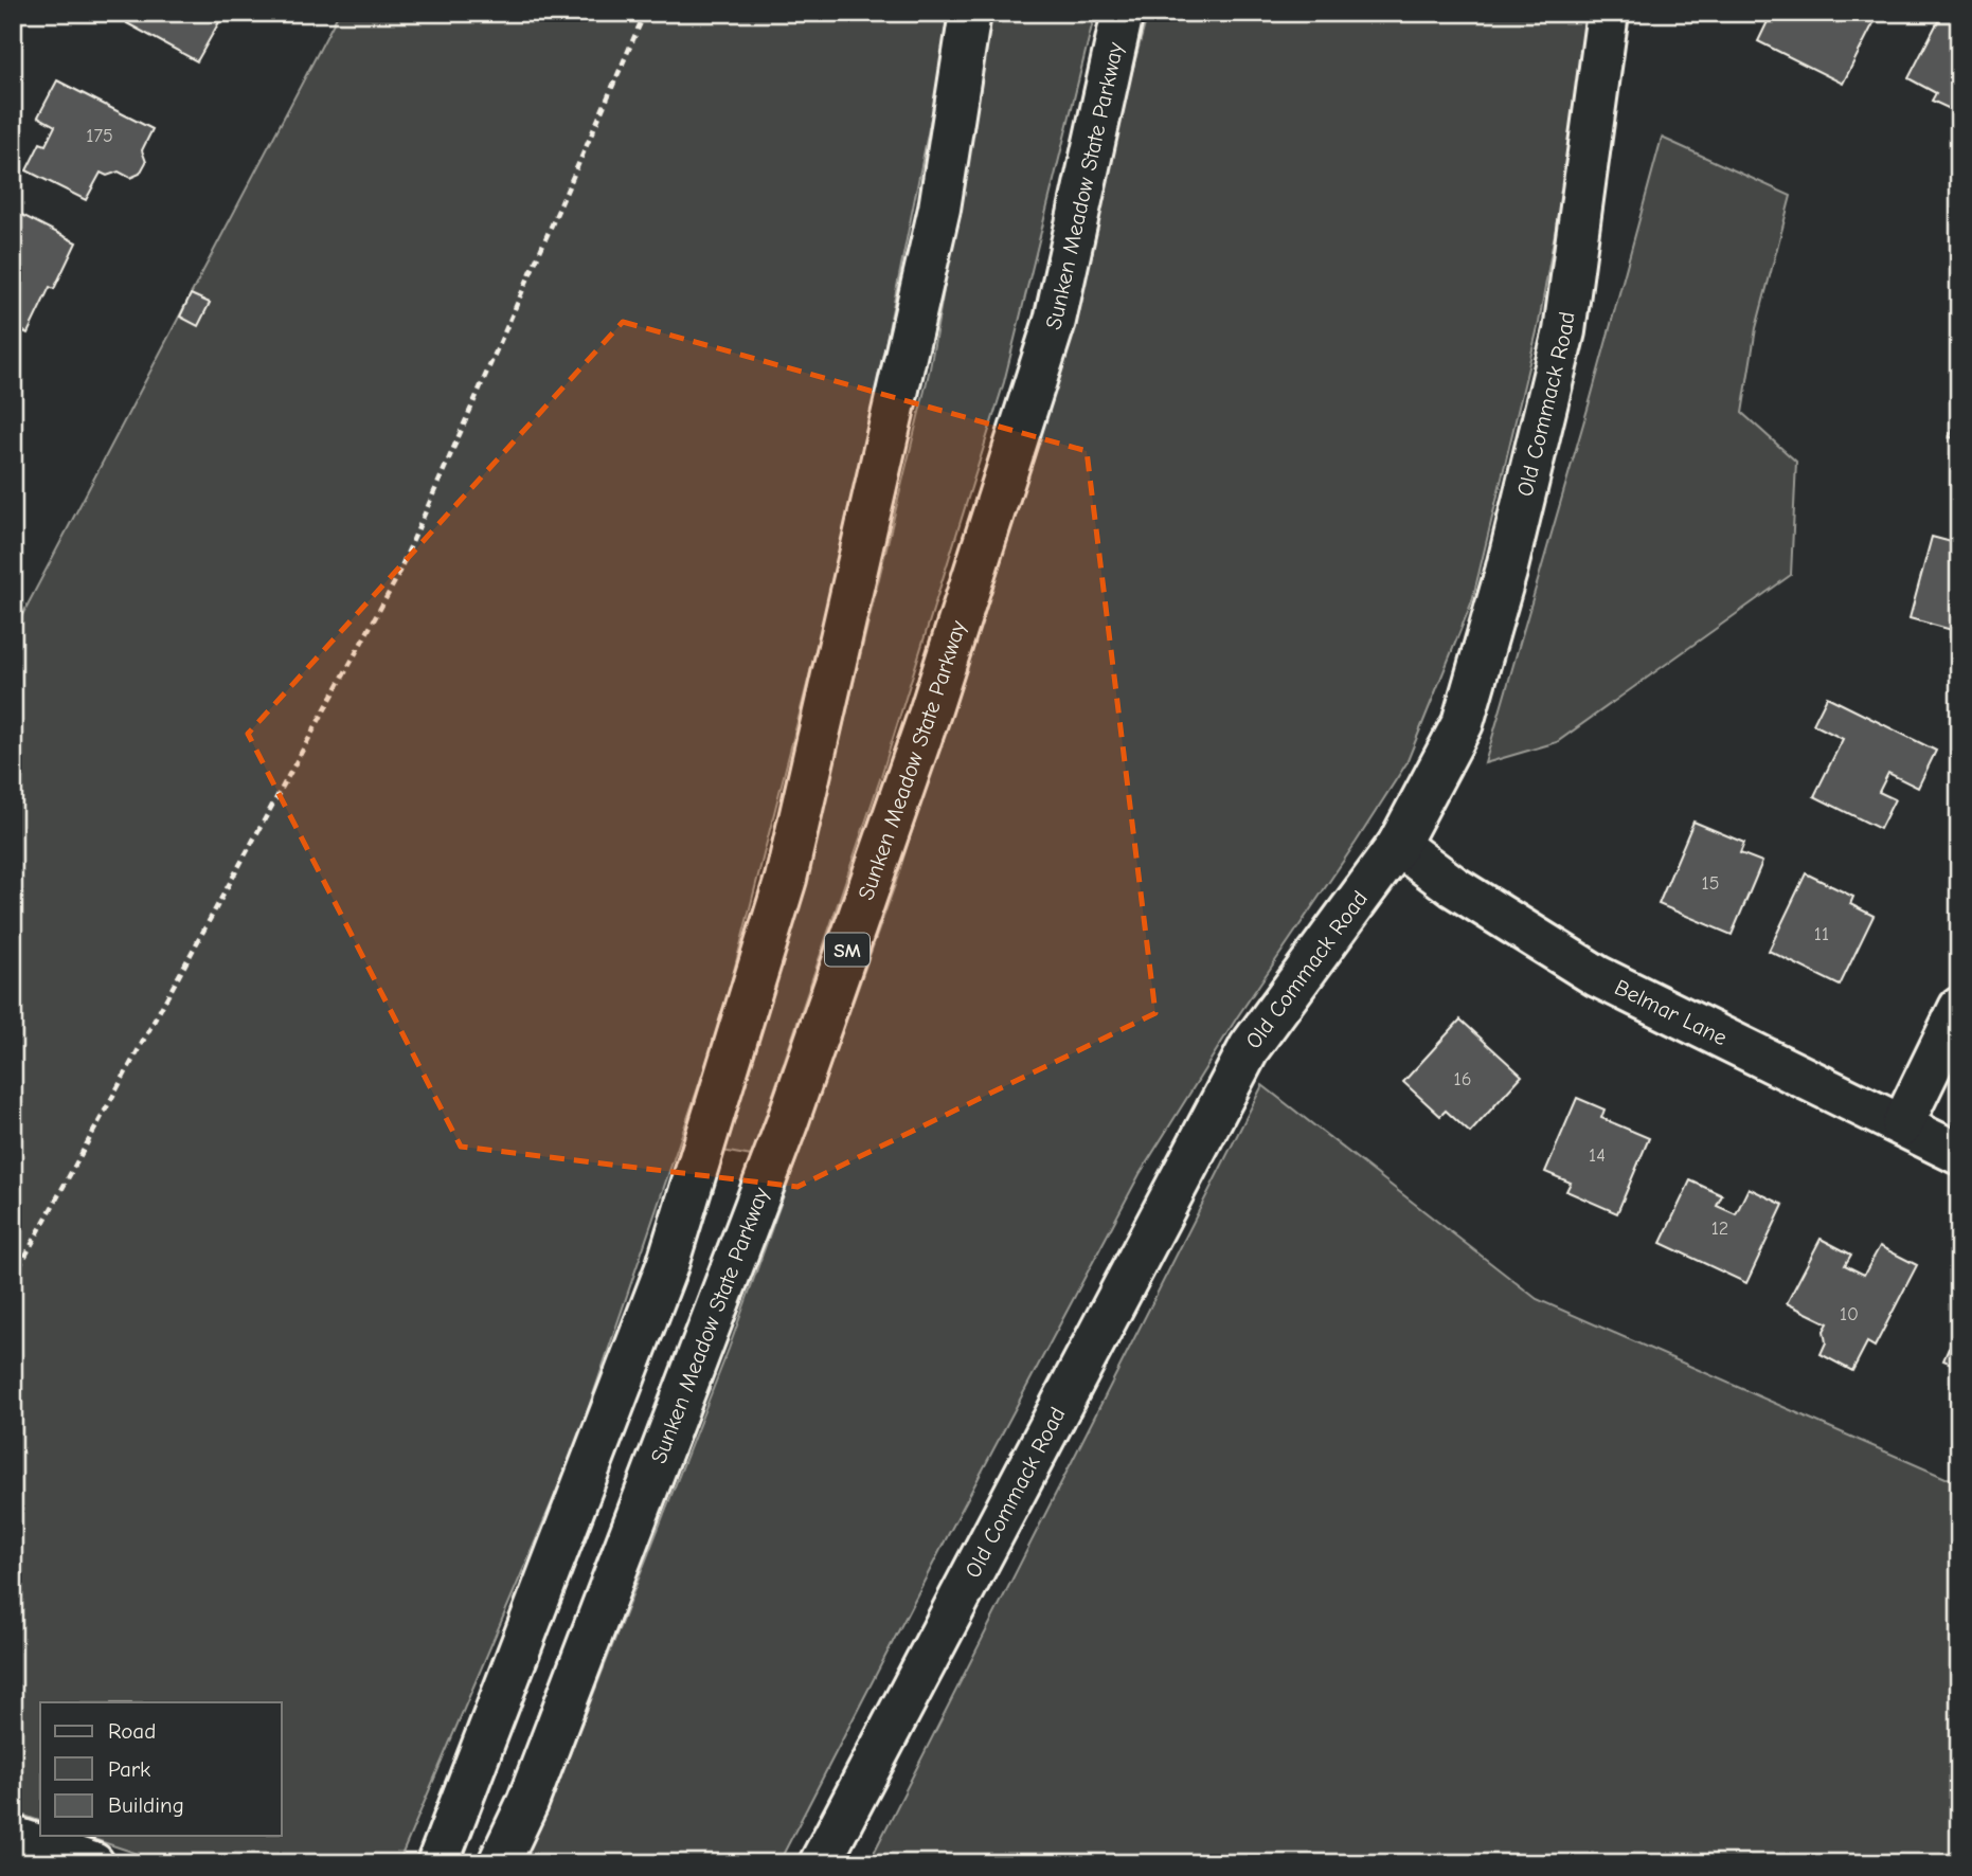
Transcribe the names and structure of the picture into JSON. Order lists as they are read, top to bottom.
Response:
{
  "streets": {
    "main road": [
      "Sunken Meadow State Parkway",
      "Old Commack Road",
      "SM",
      "Belmar Lane"
    ]
  },
  "crossings": [
    ["Old Commack Road", "Belmar Lane"]
  ],
  "house_numbers": [
    "175",
    "15",
    "11",
    "16",
    "14",
    "12",
    "10"
  ],
  "legend": ["Road", "Park", "Building"]
}
